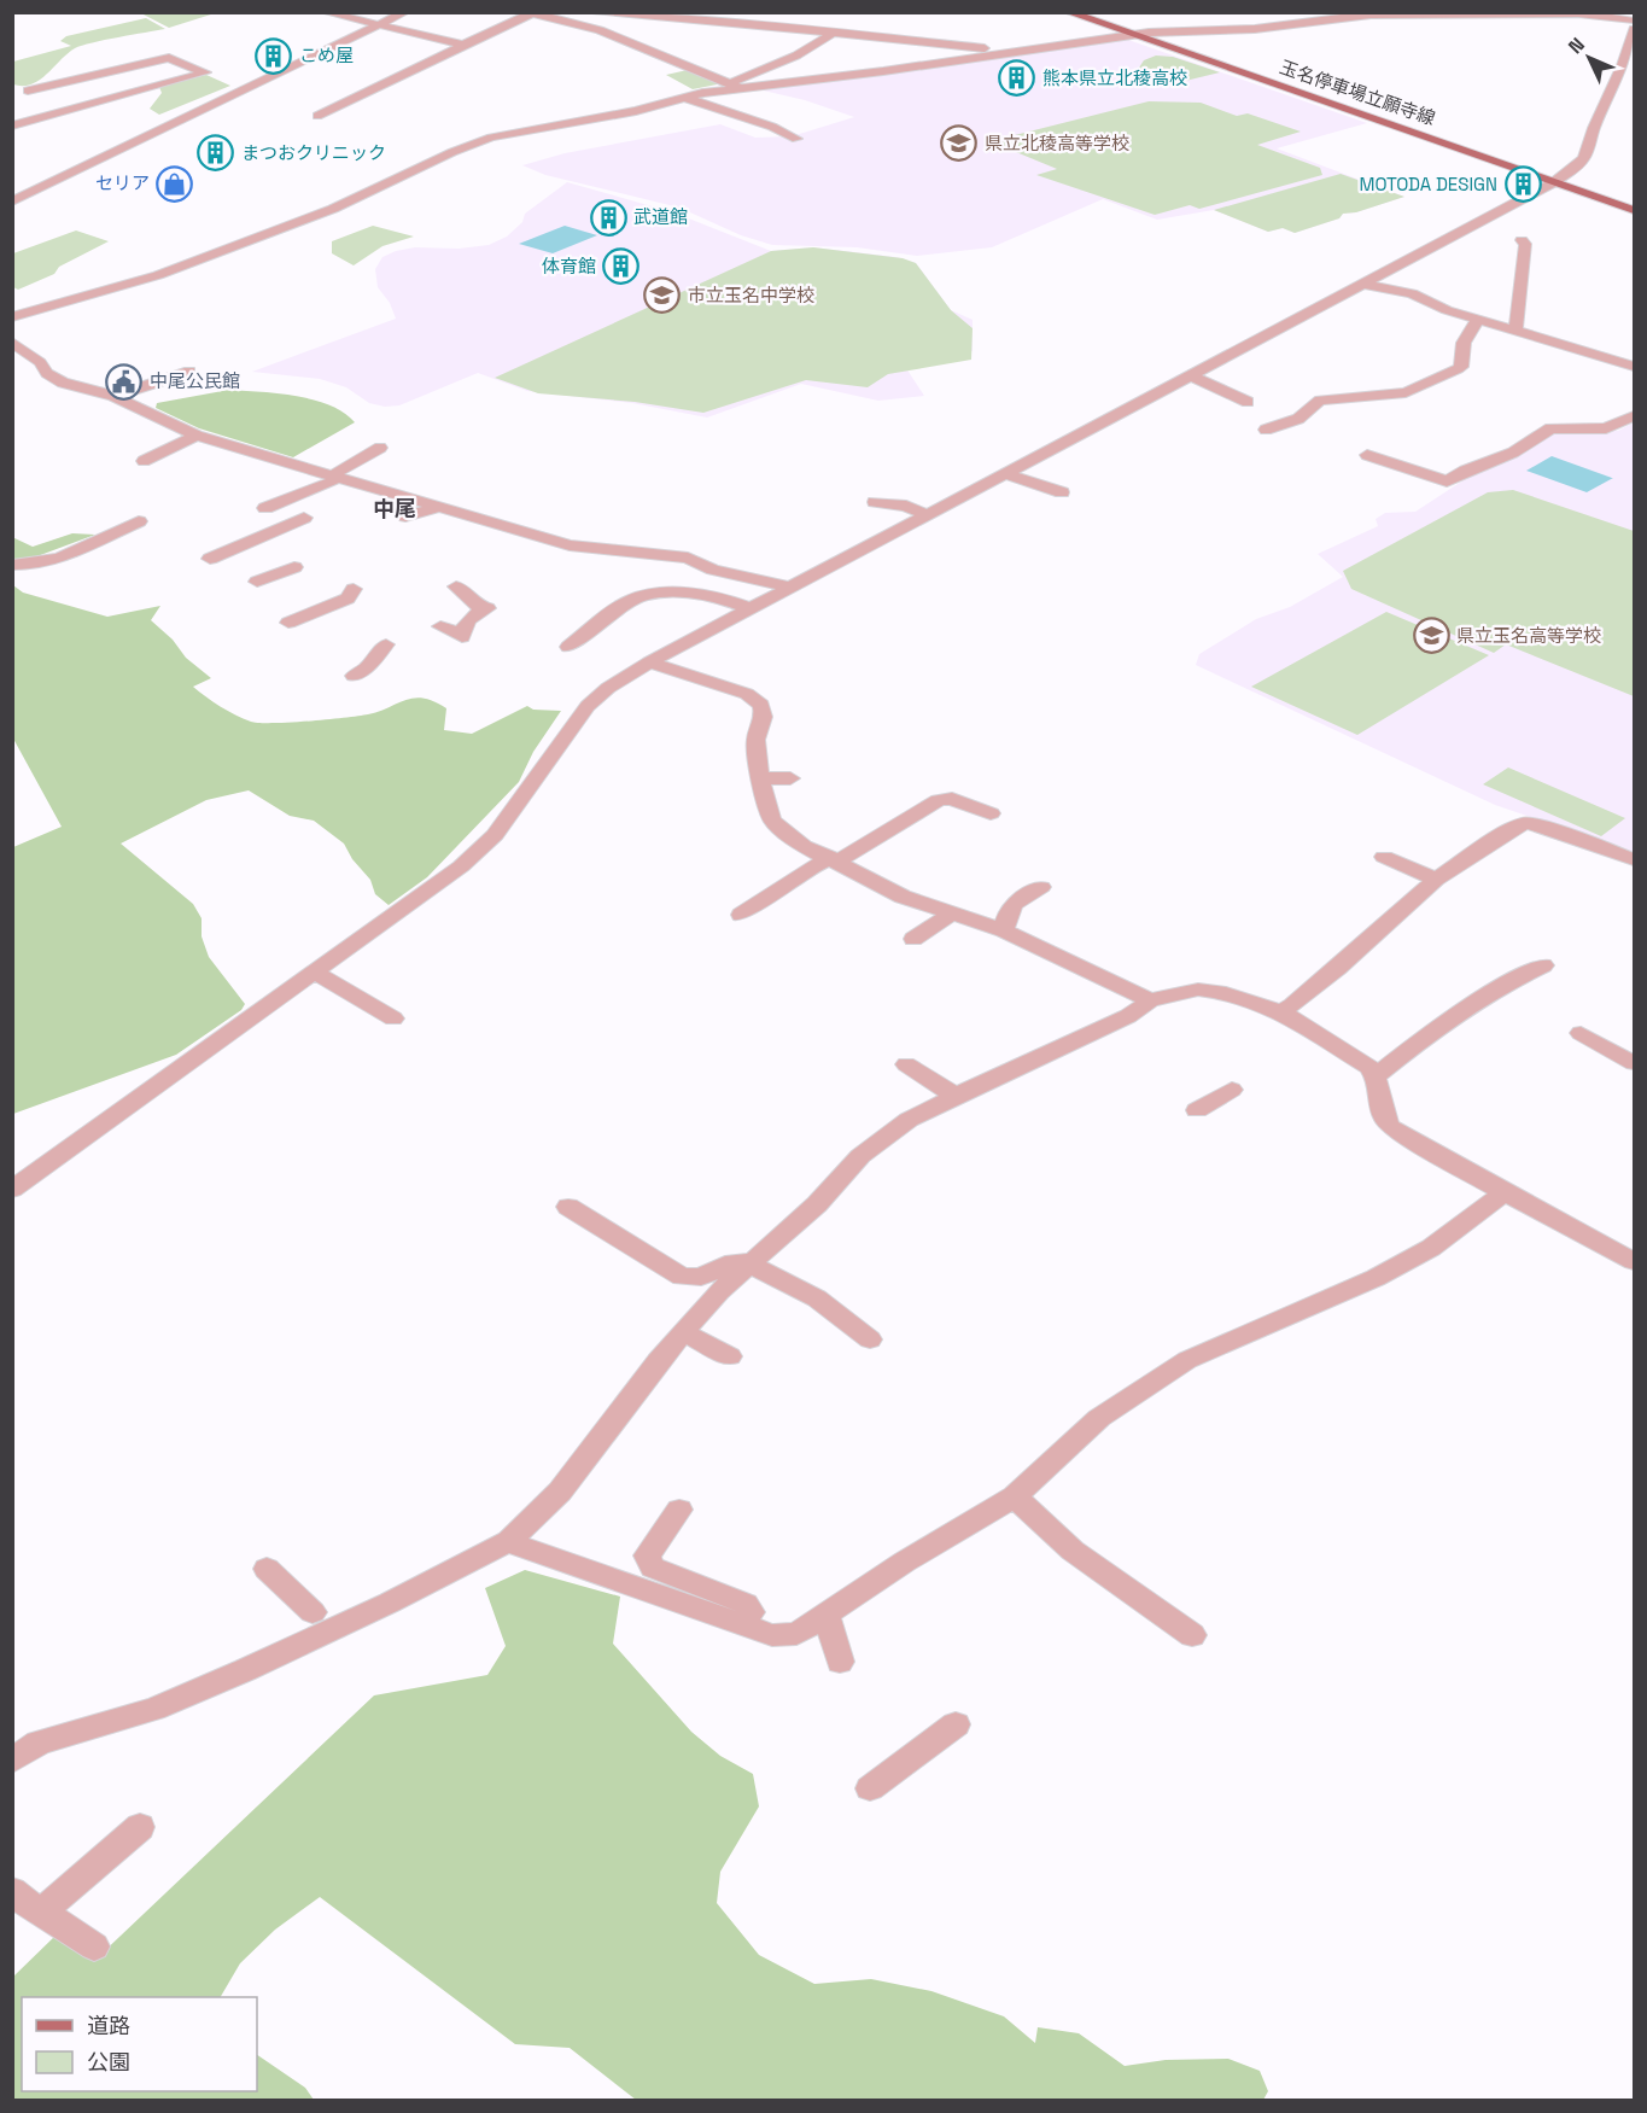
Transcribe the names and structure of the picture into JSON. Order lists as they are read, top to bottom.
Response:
{
  "streets": {
    "main road": ["玉名停車場立願寺線"]
  },
  "districts": ["中尾"],
  "places": {
    "building": [
      "こめ屋",
      "熊本県立北稜高校",
      "まつおクリニック",
      "MOTODA DESIGN",
      "武道館",
      "体育館"
    ],
    "school or university": ["県立北稜高等学校", "市立玉名中学校", "県立玉名高等学校"],
    "shop": ["セリア"],
    "public building": ["中尾公民館"]
  },
  "legend": ["道路", "公園"],
  "north": "top left"
}
